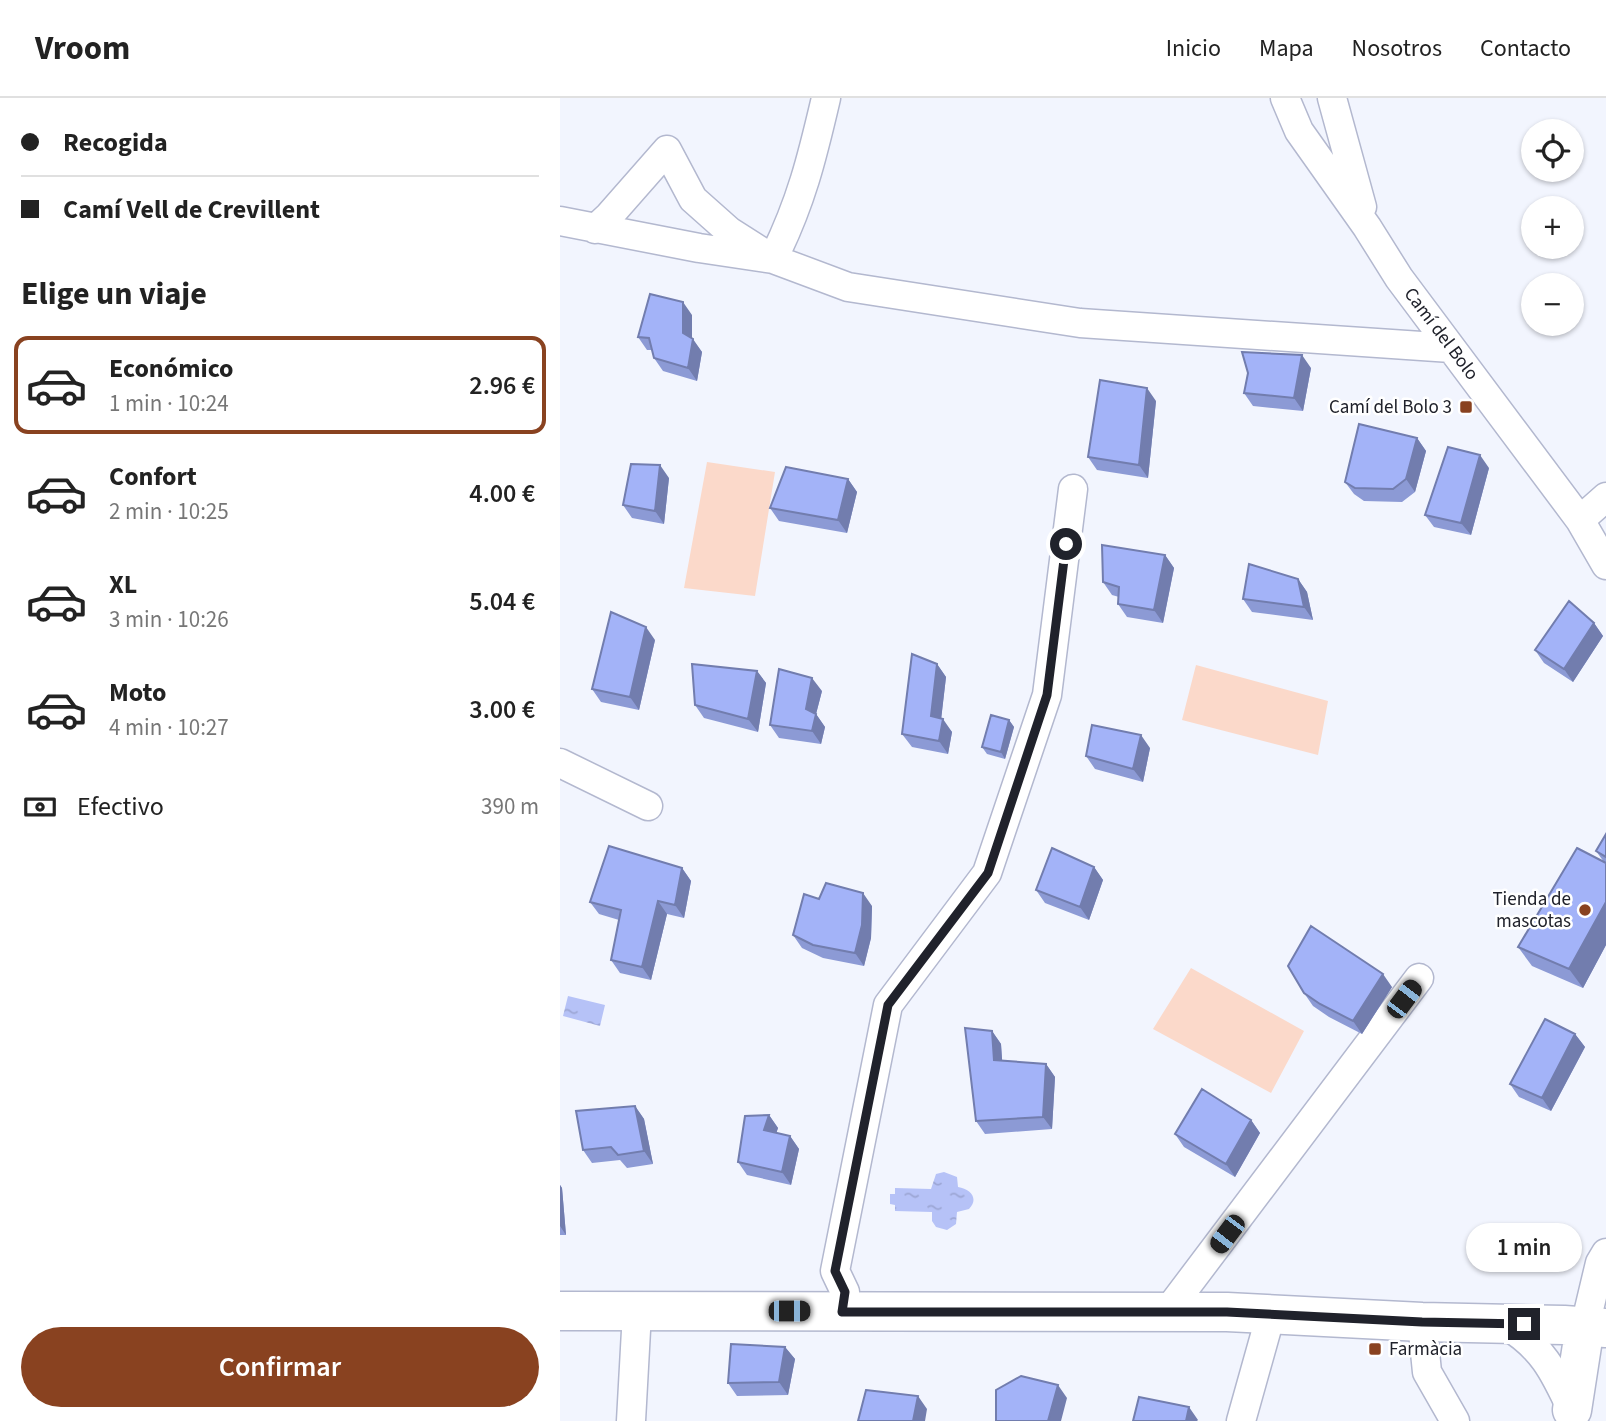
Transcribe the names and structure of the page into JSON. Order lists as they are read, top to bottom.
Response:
{
  "streets": {
    "street": ["Camí del Bolo"]
  },
  "places": {
    "transit": ["Camí del Bolo 3", "Farmàcia"],
    "other": ["Tienda de mascotas"]
  },
  "page": {
    "header": "Vroom",
    "nav": [
      "Inicio",
      "Mapa",
      "Nosotros",
      "Contacto"
    ],
    "banner": ["Recogida", "Camí Vell de Crevillent"],
    "map_buttons": ["+", "−"],
    "heading": "Elige un viaje",
    "list": [
      {
        "name": "Económico",
        "note": "1 min · 10:24",
        "value": "2.96 €"
      },
      {
        "name": "Confort",
        "note": "2 min · 10:25",
        "value": "4.00 €"
      },
      {
        "name": "XL",
        "note": "3 min · 10:26",
        "value": "5.04 €"
      },
      {
        "name": "Moto",
        "note": "4 min · 10:27",
        "value": "3.00 €"
      }
    ],
    "pay": ["Efectivo", "390 m"],
    "bubble": "1 min",
    "buttons": "Confirmar"
  }
}
